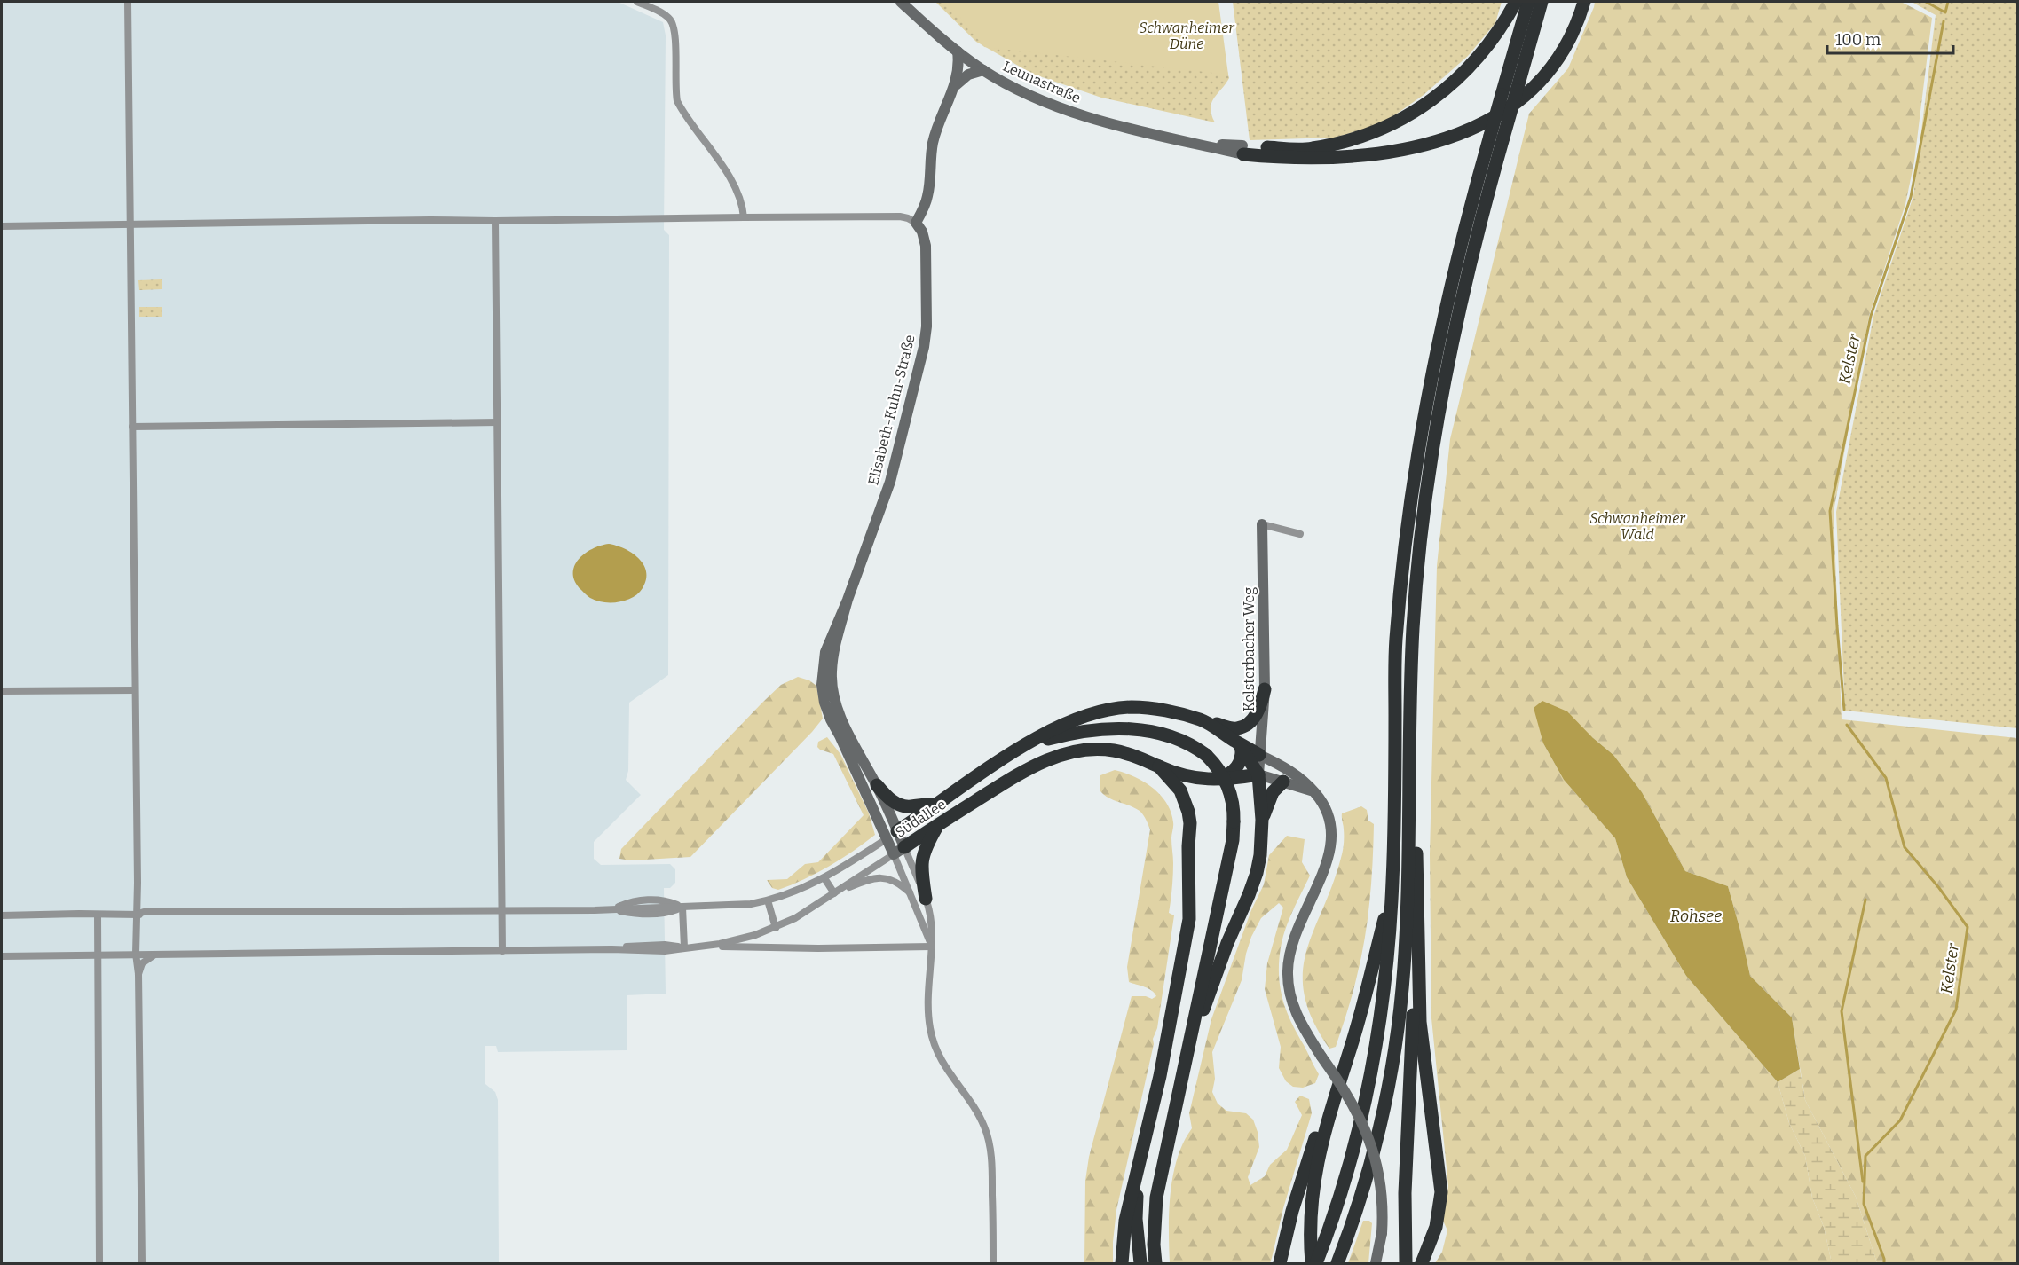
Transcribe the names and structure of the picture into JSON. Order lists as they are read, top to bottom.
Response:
{
  "streets": {
    "highway": ["Südallee"],
    "street": ["Leunastraße", "Elisabeth-Kuhn-Straße", "Kelsterbacher Weg"]
  },
  "crossings": [
    ["Elisabeth-Kuhn-Straße", "Südallee"],
    ["Kelsterbacher Weg", "Südallee"]
  ],
  "water": ["Kelster", "Rohsee"],
  "parks": ["Schwanheimer Düne", "Schwanheimer Wald"],
  "scale_bar": "100 m"
}
